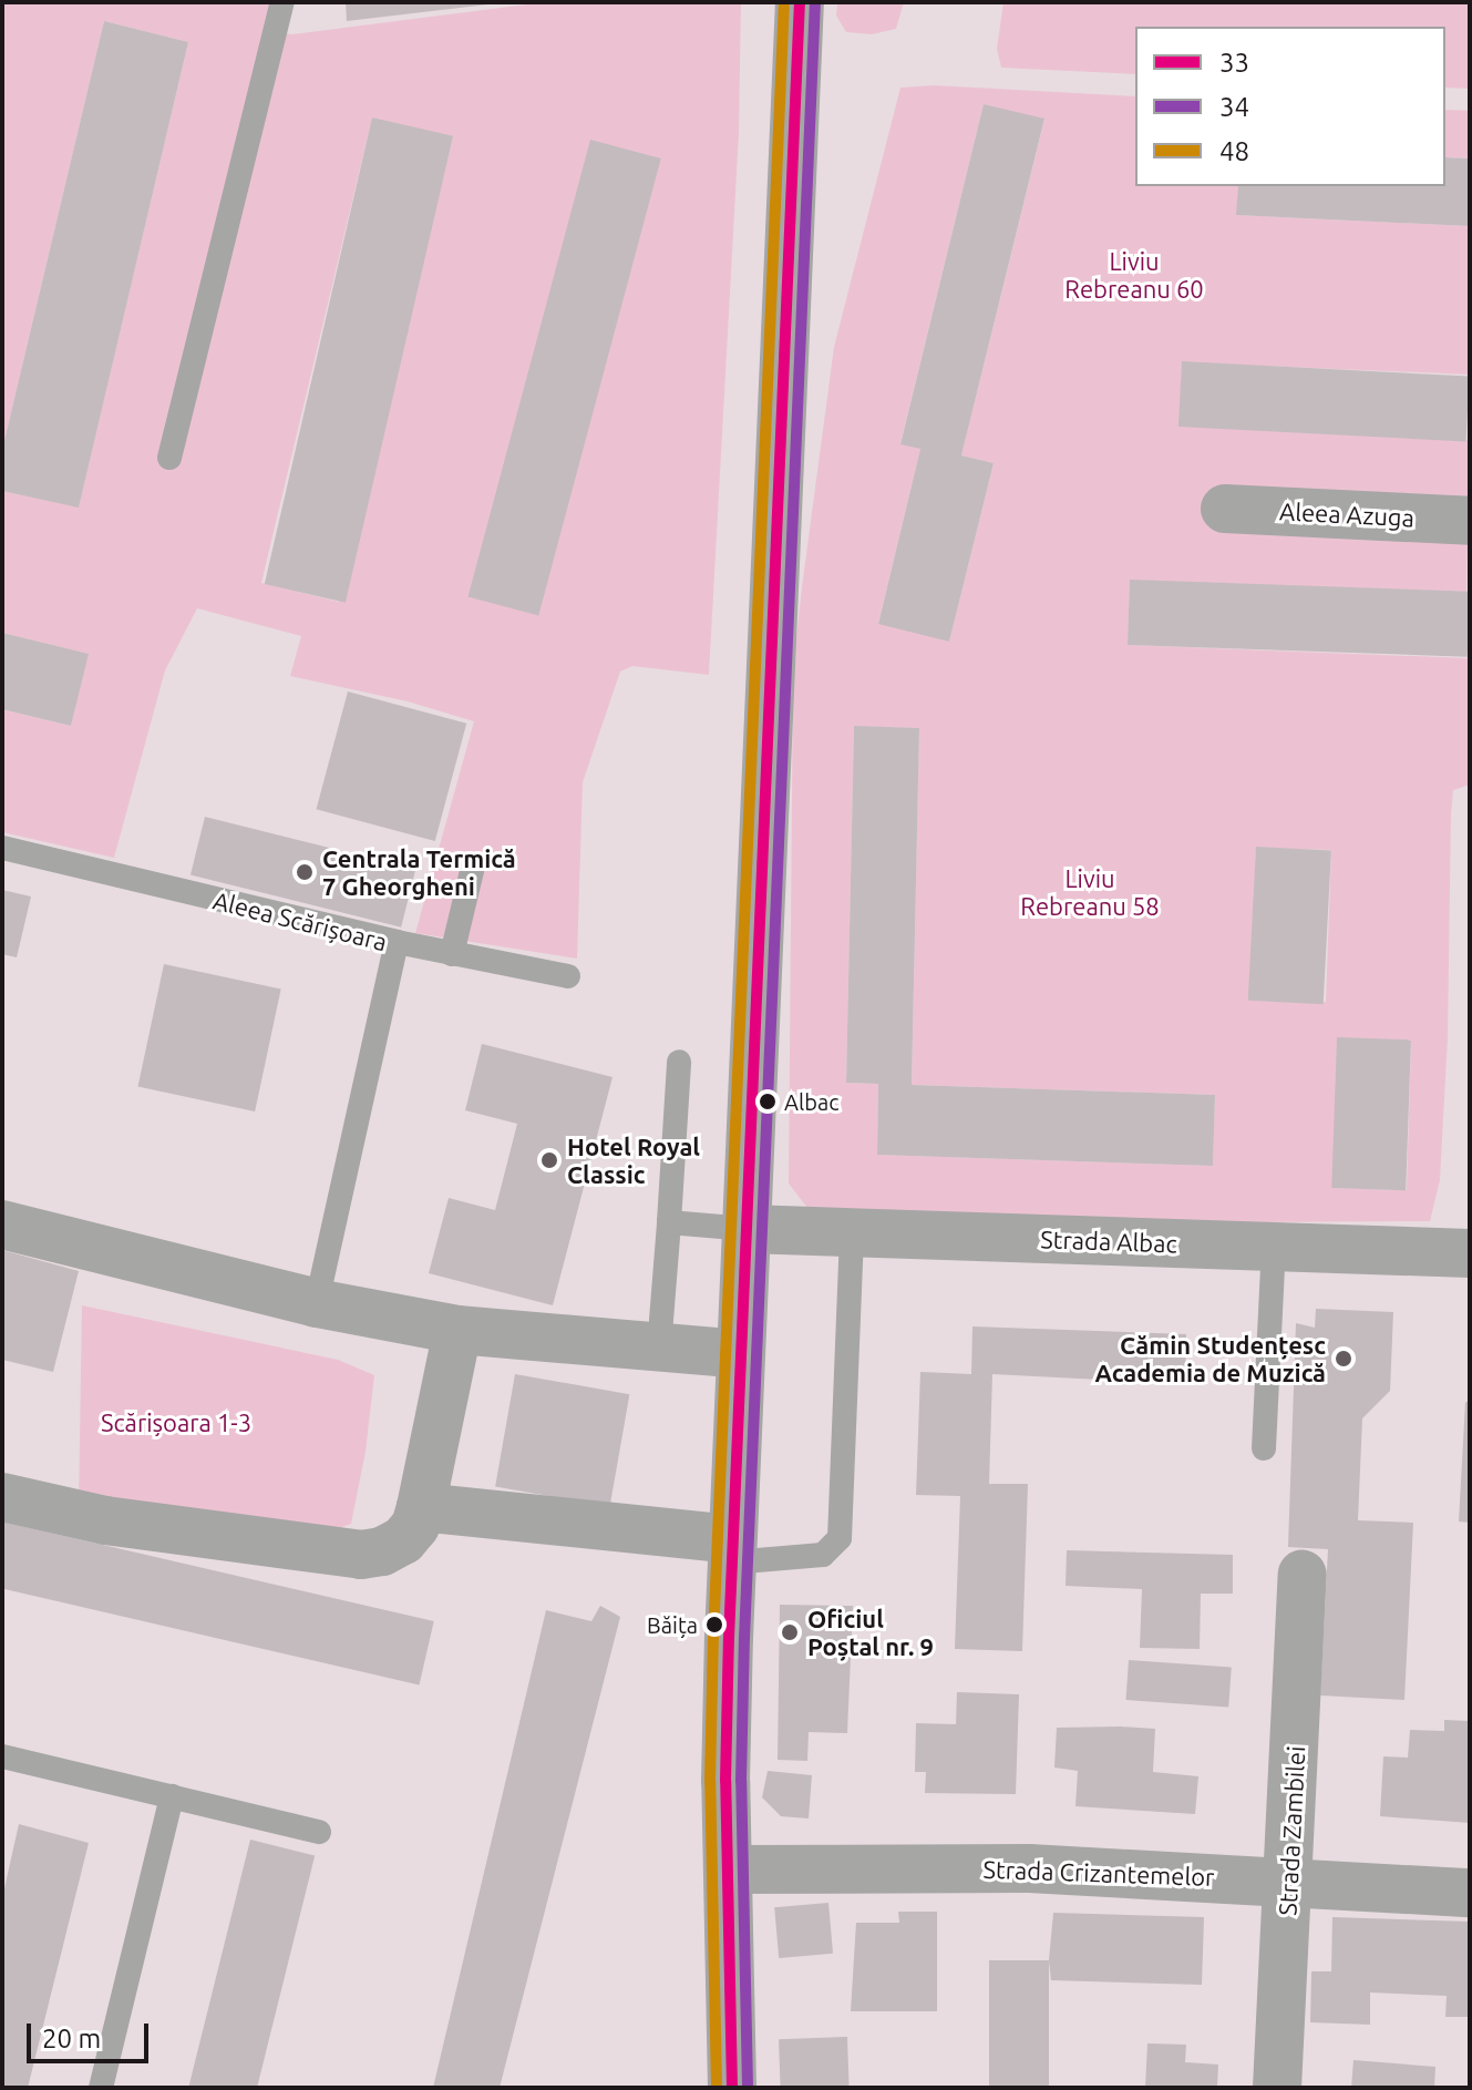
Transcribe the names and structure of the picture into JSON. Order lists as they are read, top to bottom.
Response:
{
  "streets": {
    "street": [
      "Aleea Azuga",
      "Strada Albac",
      "Strada Zambilei",
      "Strada Crizantemelor"
    ],
    "lane": ["Aleea Scărișoara"]
  },
  "crossings": [
    ["Strada Zambilei", "Strada Crizantemelor"]
  ],
  "parks": ["Liviu Rebreanu 60", "Liviu Rebreanu 58", "Scărișoara 1-3"],
  "places": [
    "Centrala Termică 7 Gheorgheni",
    "Albac",
    "Hotel Royal Classic",
    "Cămin Studențesc Academia de Muzică",
    "Băița",
    "Oficiul Poștal nr. 9"
  ],
  "lines": ["transit line 33", "transit line 48", "transit line 34"],
  "legend": ["33", "34", "48"],
  "scale_bar": "20 m"
}
